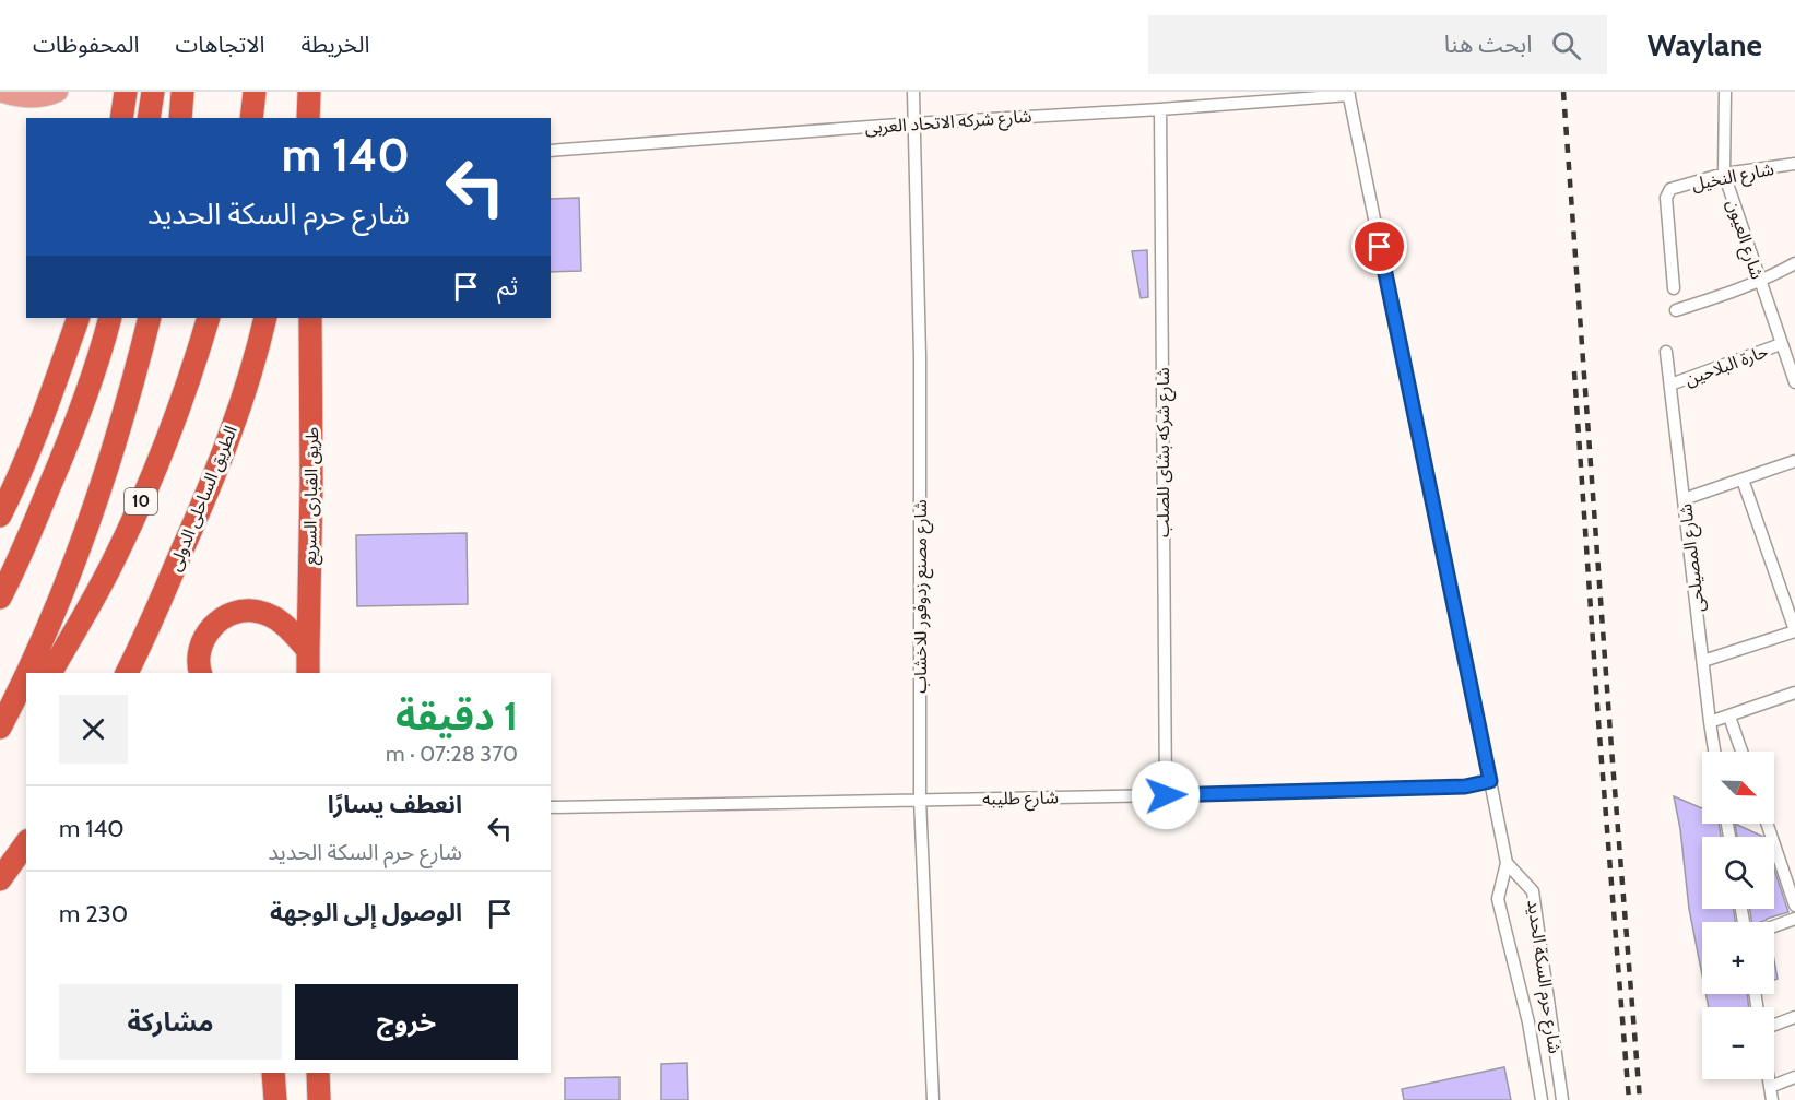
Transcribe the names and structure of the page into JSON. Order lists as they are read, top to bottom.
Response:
{
  "streets": {
    "highway": ["طريق القبارى السريع", "الطريق الساحلى الدولى", "10"],
    "street": [
      "شارع شركه الاتحاد العربى",
      "شارع النخيل",
      "شارع العيون",
      "حارة البلاحين",
      "شارع شركه بشاى للصلب",
      "شارع المصيلحى",
      "شارع مصنع زدوفور للاخشاب",
      "شارع طليبه",
      "شارع حرم السكة الحديد"
    ]
  },
  "crossings": [
    ["شارع شركه الاتحاد العربى", "شارع شركه بشاى للصلب"],
    ["شارع شركه الاتحاد العربى", "شارع مصنع زدوفور للاخشاب"],
    ["شارع شركه الاتحاد العربى", "شارع حرم السكة الحديد"],
    ["شارع النخيل", "شارع العيون"],
    ["شارع العيون", "حارة البلاحين"],
    ["حارة البلاحين", "شارع المصيلحى"],
    ["شارع شركه بشاى للصلب", "شارع طليبه"],
    ["شارع مصنع زدوفور للاخشاب", "شارع طليبه"],
    ["شارع طليبه", "شارع حرم السكة الحديد"]
  ],
  "north": "bottom right",
  "page": {
    "header": "Waylane",
    "search": "ابحث هنا",
    "nav": ["الخريطة", "الاتجاهات", "المحفوظات"],
    "turn": ["140 m", "شارع حرم السكة الحديد"],
    "then": "ثم",
    "heading": ["1 دقيقة", "370 m · 07:28"],
    "map_buttons": ["+", "−"],
    "list": [
      {
        "name": "انعطف يسارًا",
        "note": "شارع حرم السكة الحديد",
        "value": "140 m"
      },
      {
        "name": "الوصول إلى الوجهة",
        "value": "230 m"
      }
    ],
    "buttons": ["خروج", "مشاركة"]
  }
}
